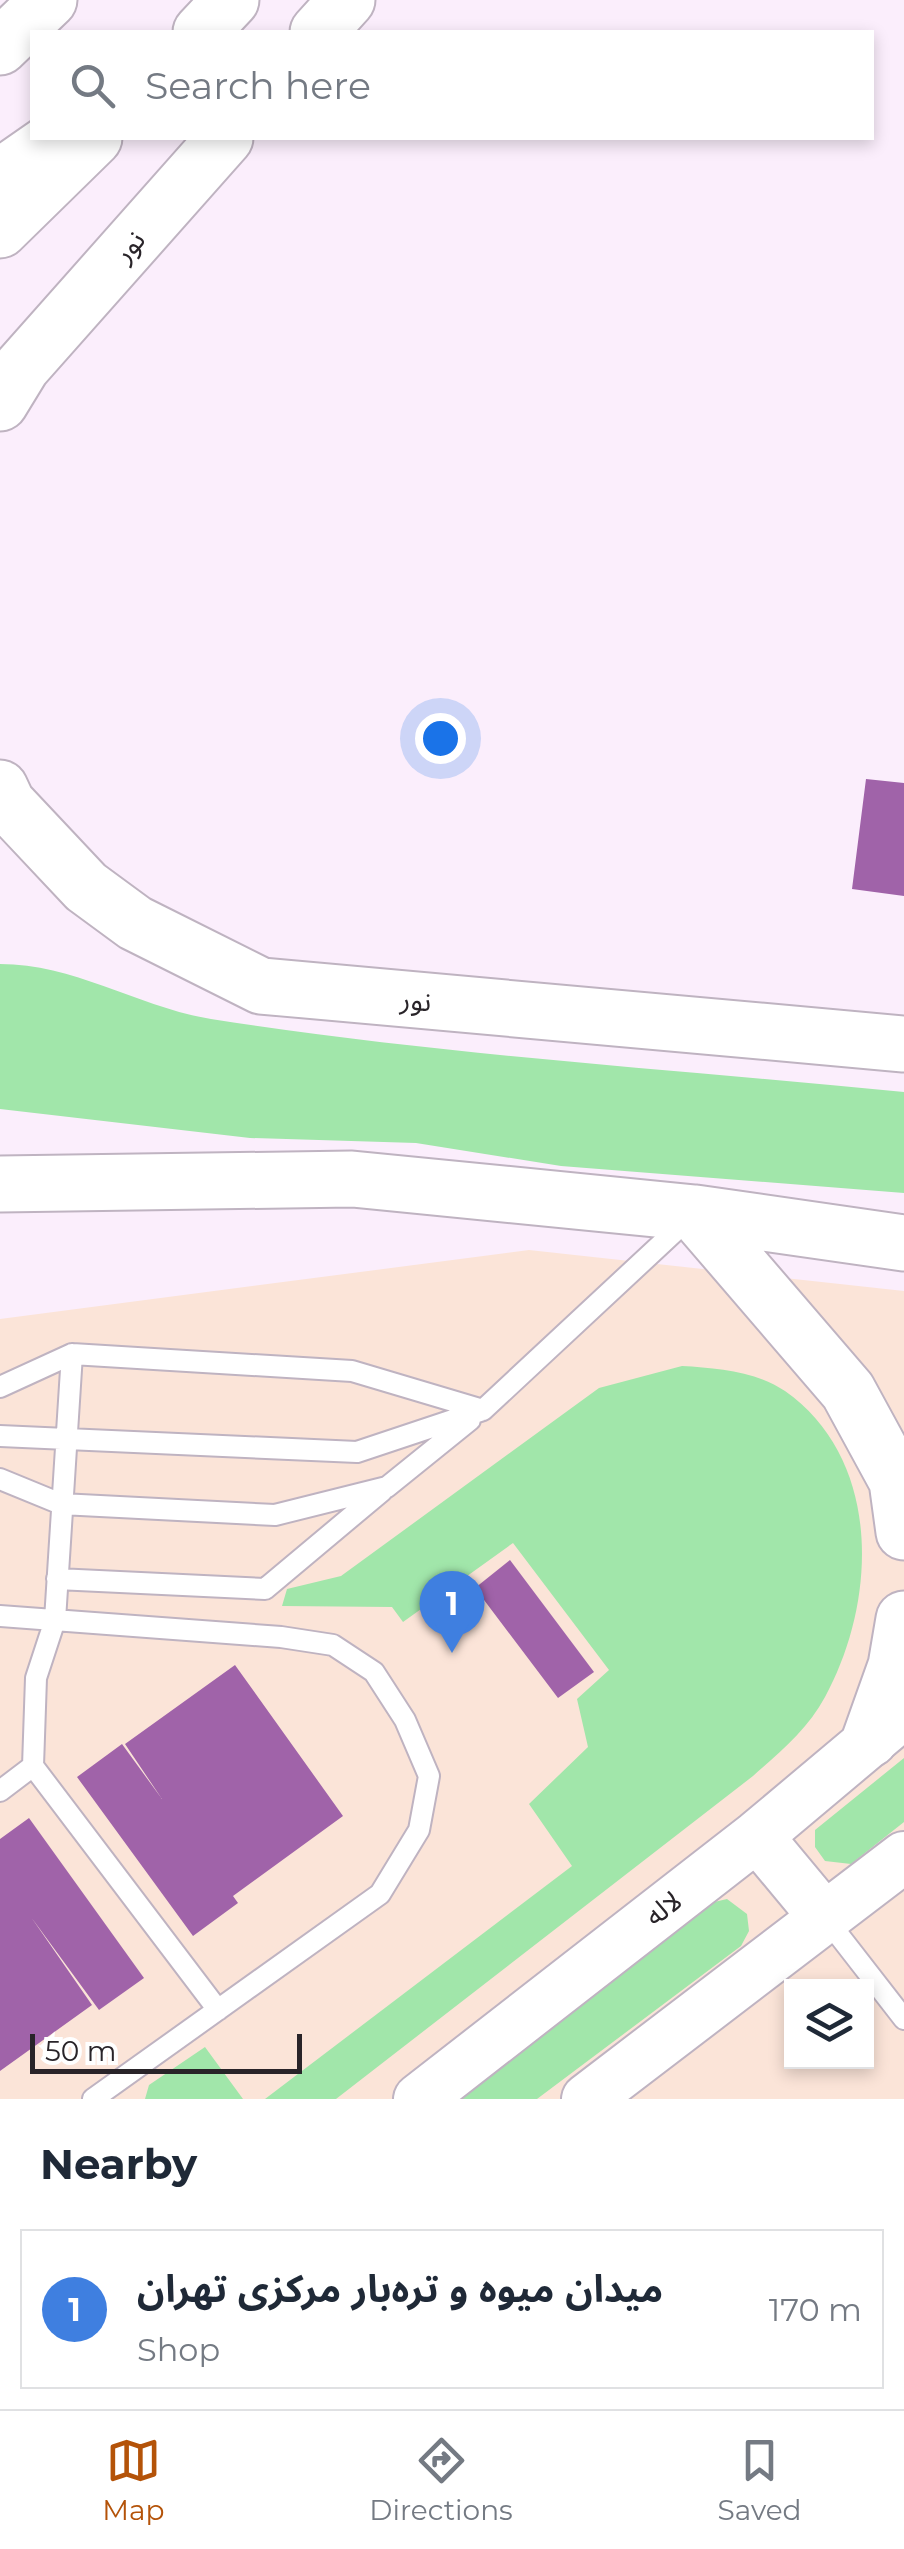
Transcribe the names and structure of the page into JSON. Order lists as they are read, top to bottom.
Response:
{
  "streets": {
    "main road": ["نور"],
    "street": ["لاله"]
  },
  "scale_bar": "50 m",
  "page": {
    "search": "Search here",
    "pins": "1",
    "scale": "50 m",
    "heading": "Nearby",
    "list": [
      {
        "mark": "1",
        "name": "میدان میوه و تره‌بار مرکزی تهران",
        "note": "Shop",
        "value": "170 m"
      }
    ],
    "nav": ["Map", "Directions", "Saved"]
  }
}
